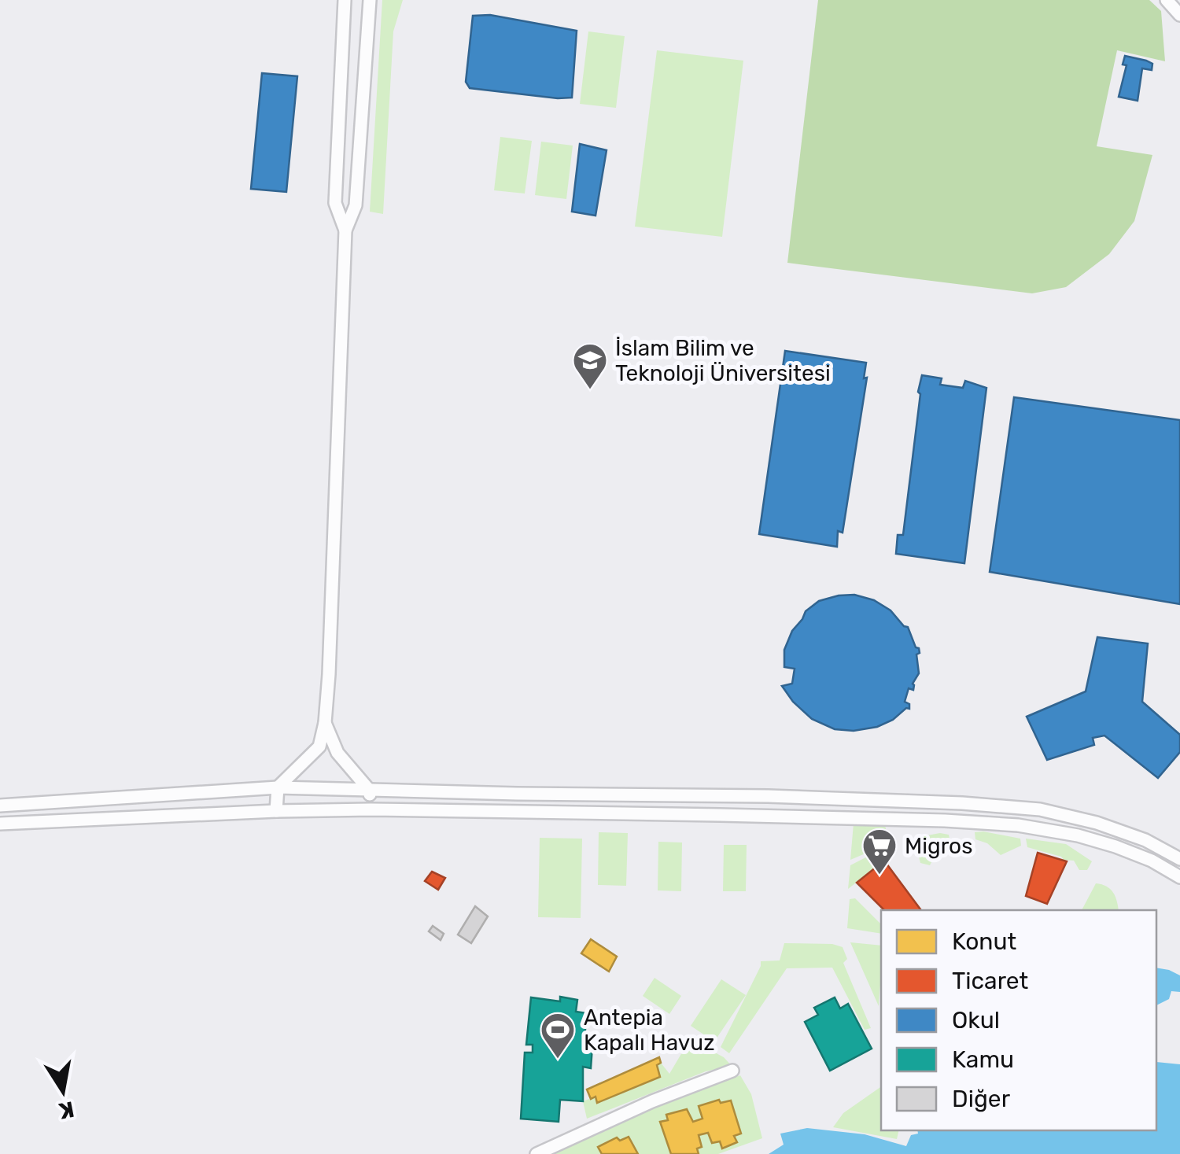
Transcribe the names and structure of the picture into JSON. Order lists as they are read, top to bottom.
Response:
{
  "places": {
    "school or university": ["İslam Bilim ve Teknoloji Üniversitesi"],
    "supermarket": ["Migros"],
    "sports": ["Antepia Kapalı Havuz"]
  },
  "legend": [
    "Konut",
    "Ticaret",
    "Okul",
    "Kamu",
    "Diğer"
  ],
  "north": "bottom"
}
